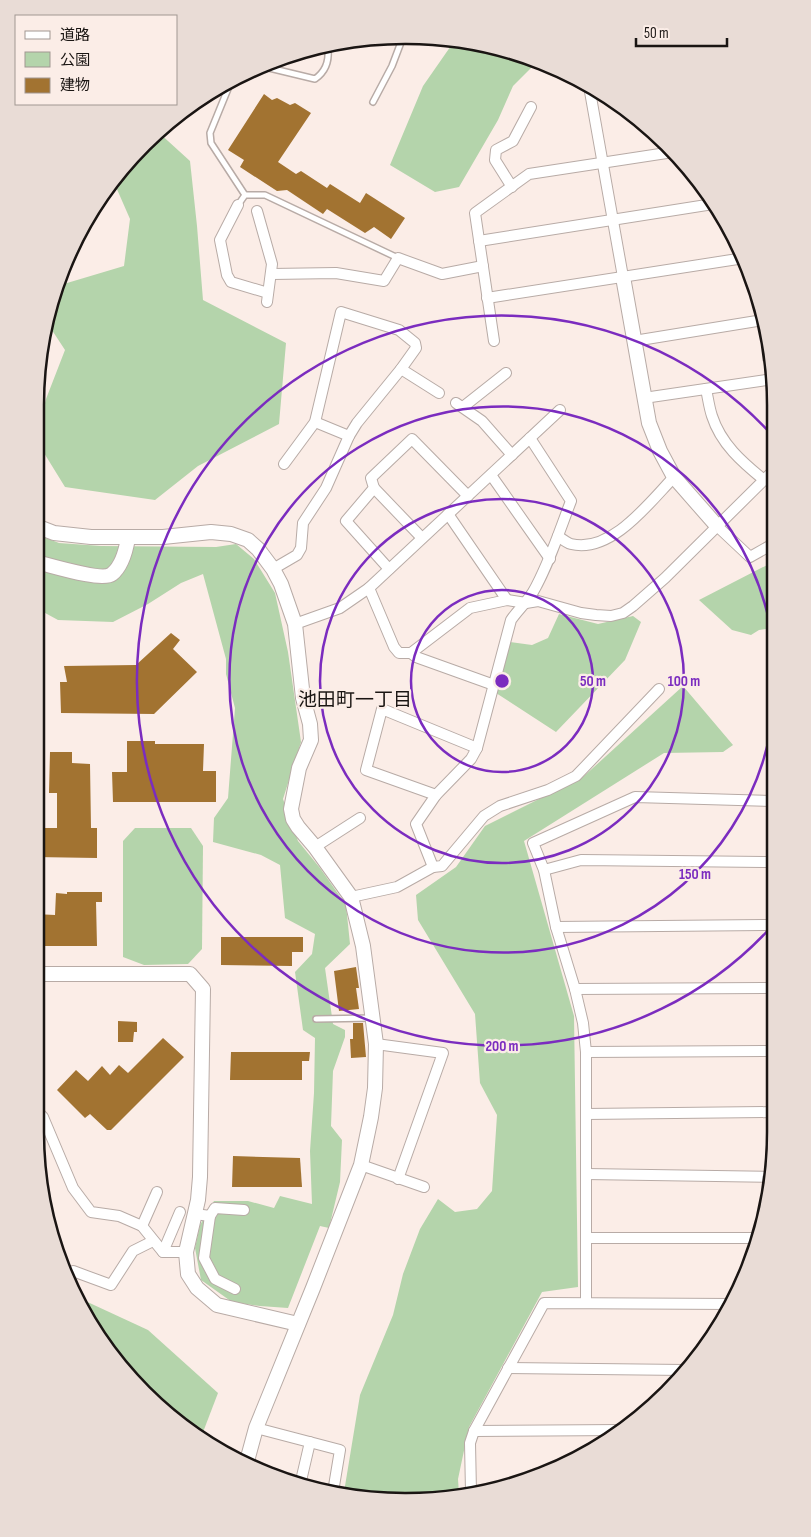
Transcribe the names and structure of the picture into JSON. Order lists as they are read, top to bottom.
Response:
{
  "districts": ["池田町一丁目"],
  "legend": ["道路", "公園", "建物"],
  "scale_bar": "50 m",
  "rings": [
    "50 m",
    "100 m",
    "150 m",
    "200 m"
  ]
}
